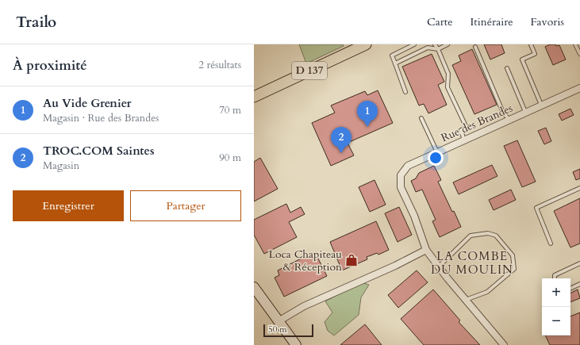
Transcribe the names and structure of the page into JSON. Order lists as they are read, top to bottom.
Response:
{
  "streets": {
    "main road": ["D 137"],
    "street": ["Rue des Brandes"]
  },
  "districts": ["LA COMBE DU MOULIN"],
  "places": {
    "shop": ["Loca Chapiteau & Réception"]
  },
  "scale_bar": "50 m",
  "page": {
    "header": "Trailo",
    "nav": ["Carte", "Itinéraire", "Favoris"],
    "heading": ["À proximité", "2 résultats"],
    "list": [
      {
        "mark": "1",
        "name": "Au Vide Grenier",
        "note": "Magasin · Rue des Brandes",
        "value": "70 m"
      },
      {
        "mark": "2",
        "name": "TROC.COM Saintes",
        "note": "Magasin",
        "value": "90 m"
      }
    ],
    "pins": ["1", "2"],
    "buttons": ["Enregistrer", "Partager"],
    "map_buttons": ["+", "−"],
    "scale": "50 m"
  }
}
